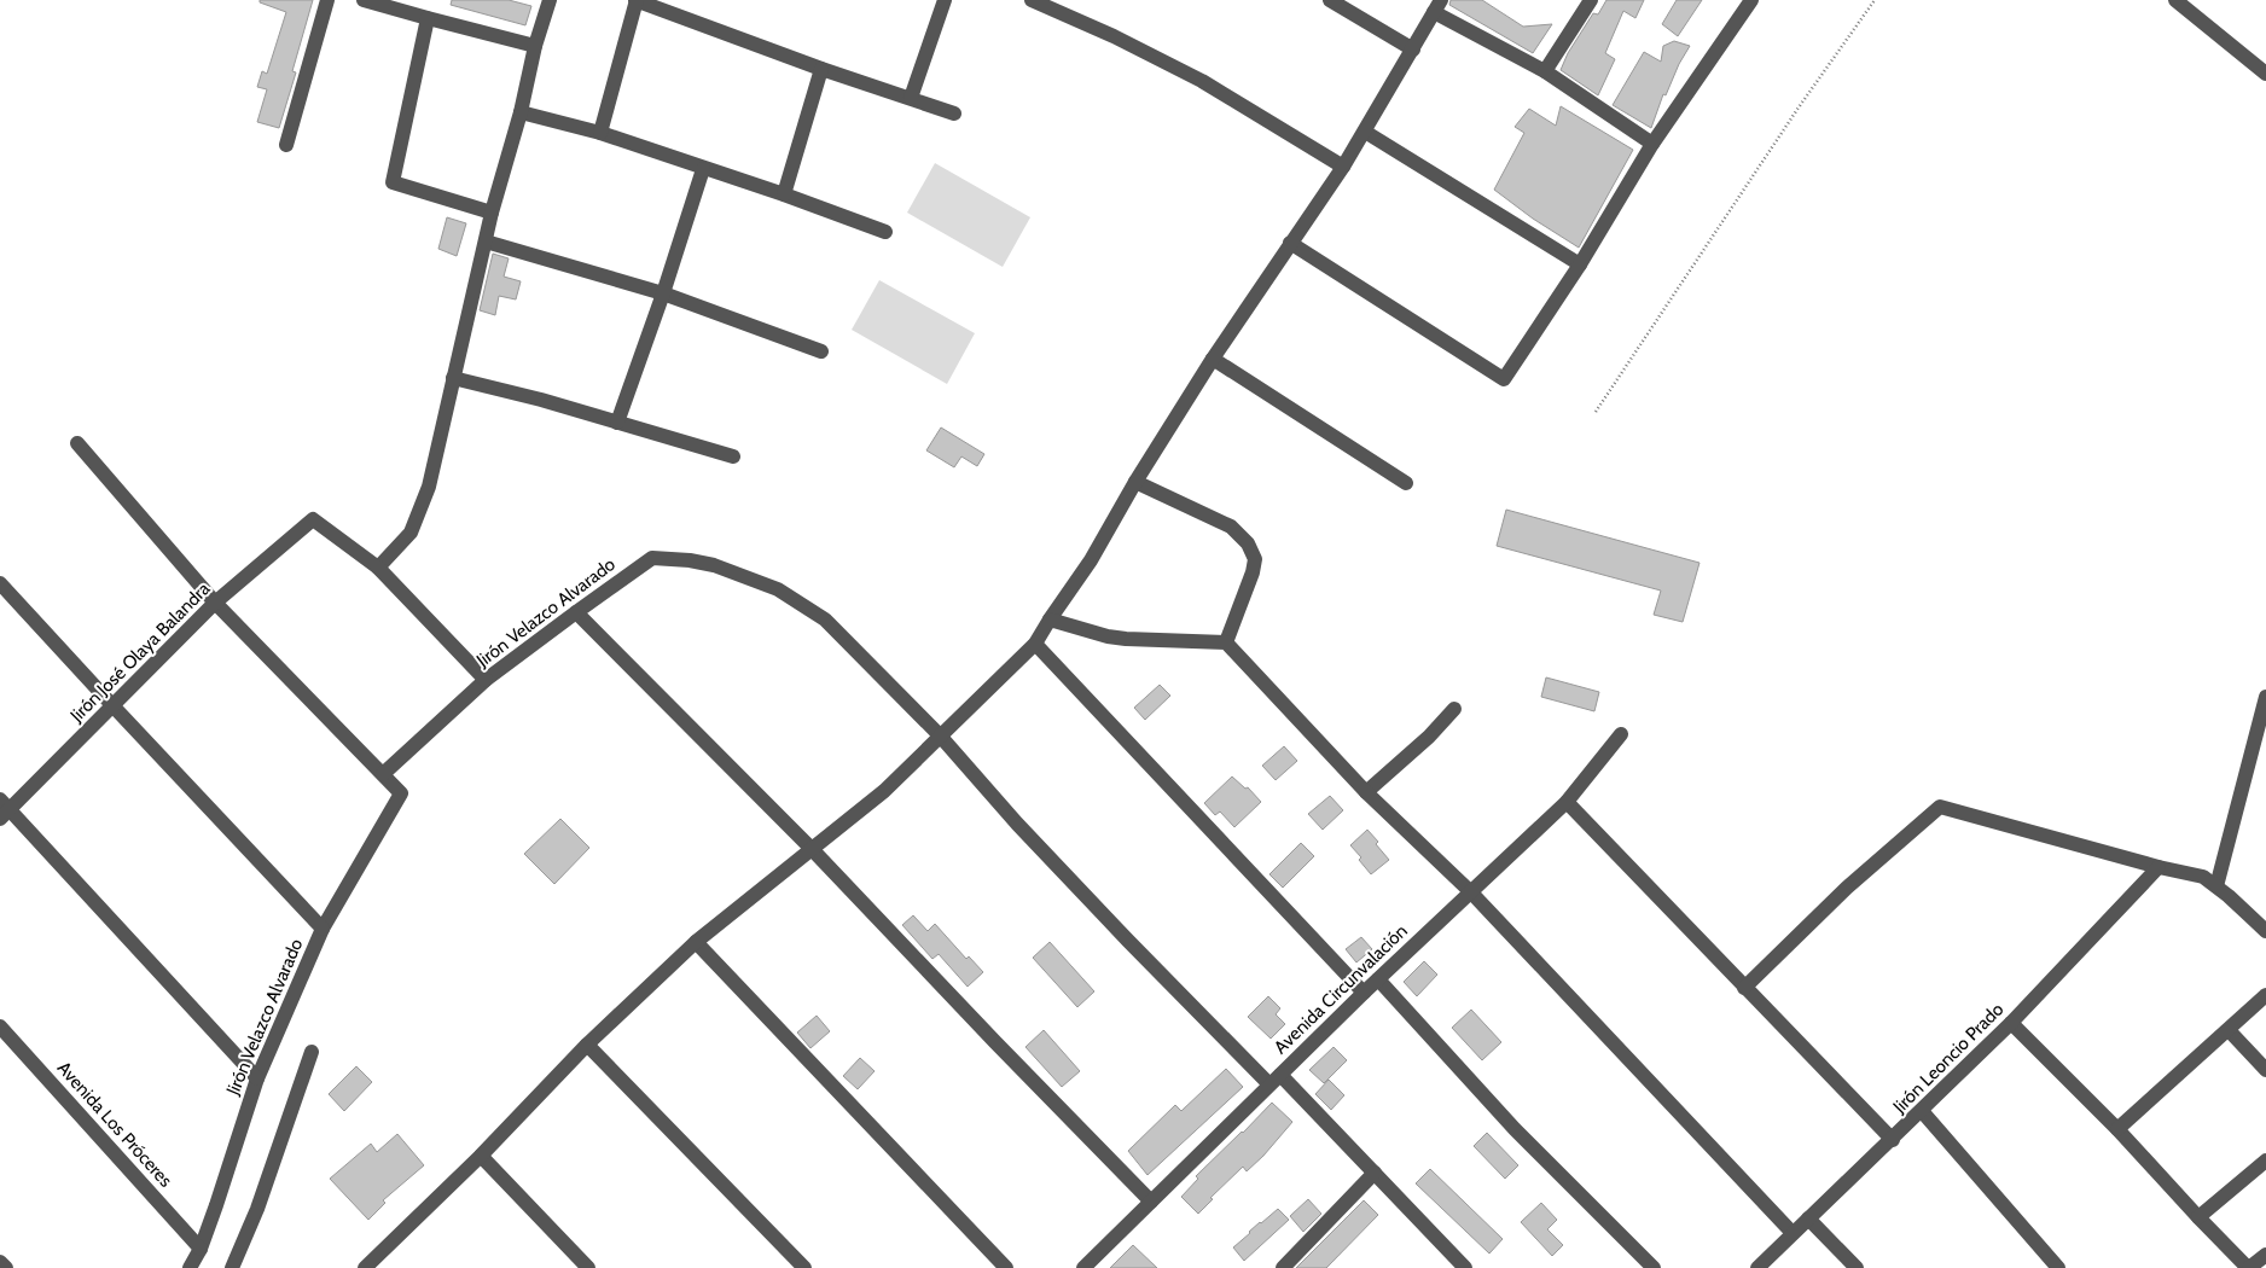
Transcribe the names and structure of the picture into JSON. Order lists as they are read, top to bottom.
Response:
{
  "streets": {
    "street": [
      "Jirón Velazco Alvarado",
      "Jirón José Olaya Balandra",
      "Avenida Circunvalación",
      "Jirón Leoncio Prado",
      "Avenida Los Próceres"
    ]
  },
  "crossings": [
    ["Jirón Velazco Alvarado", "Avenida Circunvalación"],
    ["Jirón Velazco Alvarado", "Avenida Los Próceres"]
  ]
}
